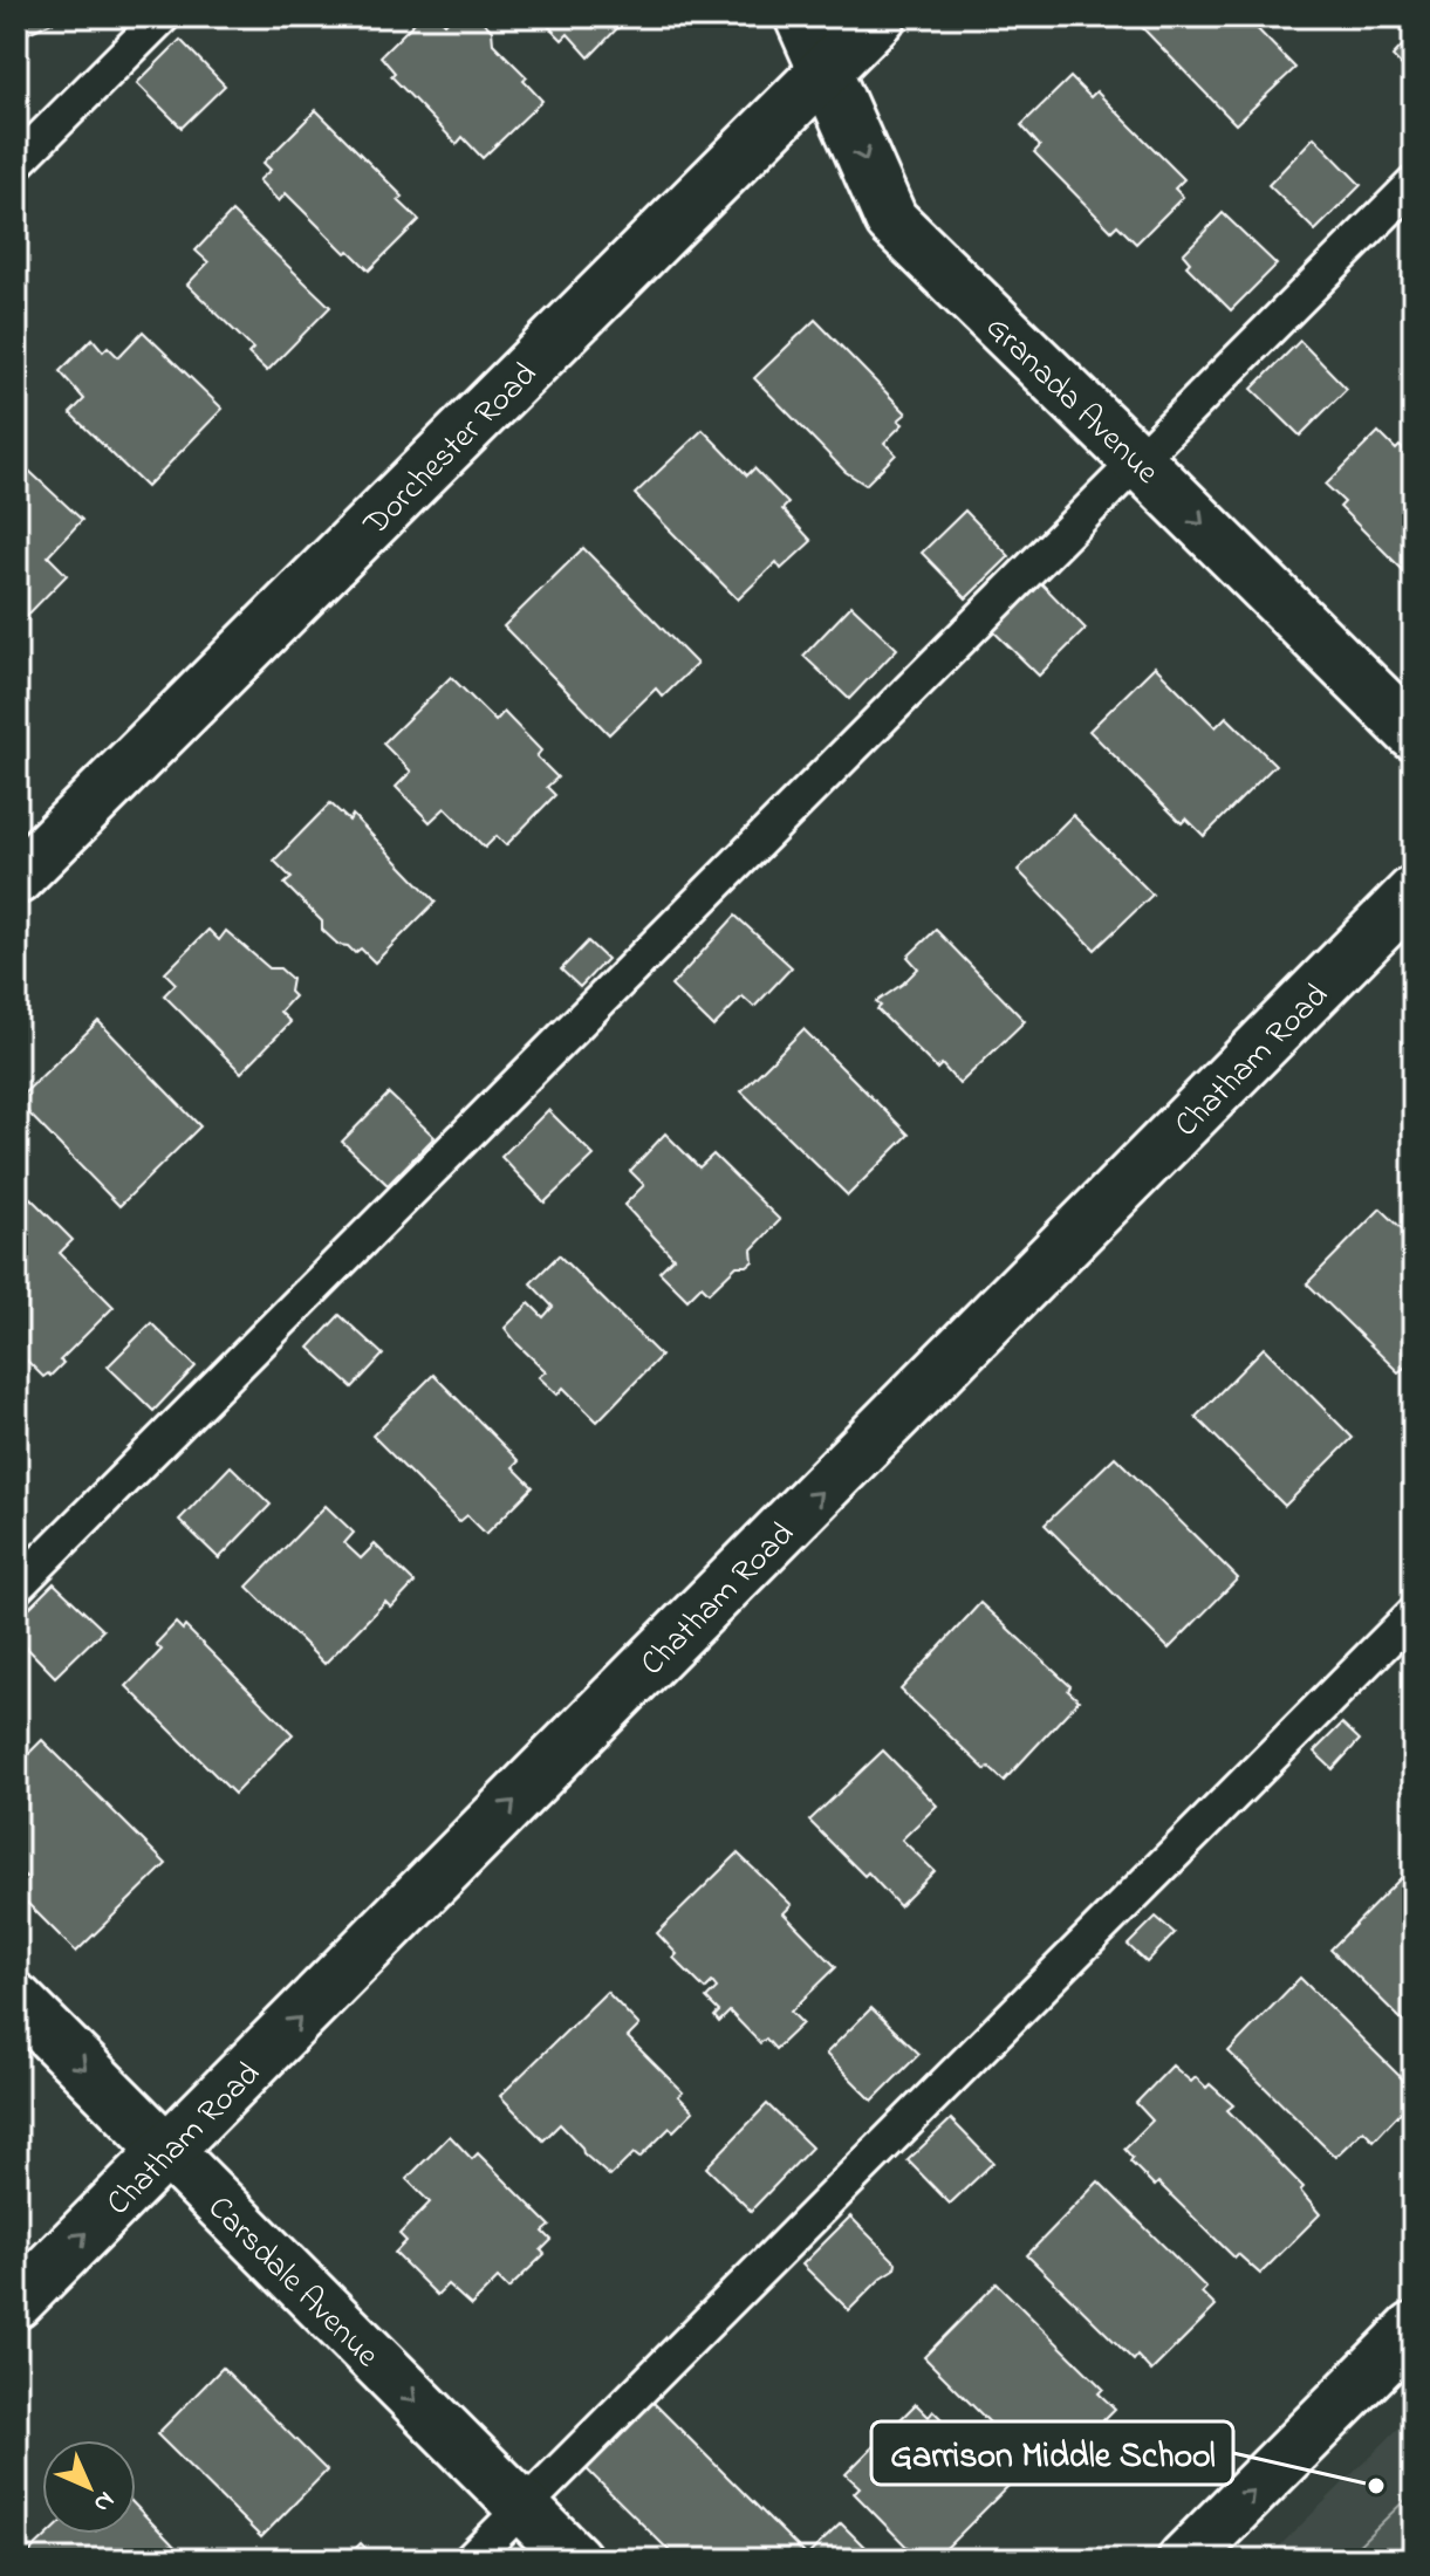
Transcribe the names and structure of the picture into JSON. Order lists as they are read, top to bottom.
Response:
{
  "streets": {
    "street": [
      "Granada Avenue",
      "Dorchester Road",
      "Chatham Road",
      "Carsdale Avenue"
    ]
  },
  "crossings": [
    ["Granada Avenue", "Dorchester Road"],
    ["Chatham Road", "Carsdale Avenue"]
  ],
  "one_way": ["Granada Avenue", "Chatham Road", "Carsdale Avenue"],
  "places": ["Garrison Middle School"],
  "north": "bottom right"
}
